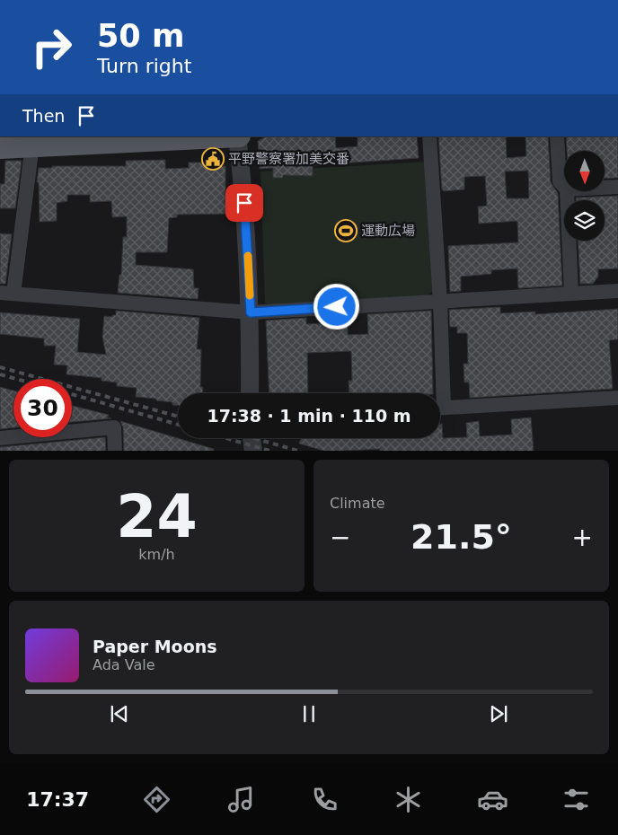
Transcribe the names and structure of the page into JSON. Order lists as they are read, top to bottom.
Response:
{
  "places": {
    "public building": ["平野警察署加美交番"],
    "sports": ["運動広場"]
  },
  "north": "bottom",
  "page": {
    "turn": ["50 m", "Turn right"],
    "then": "Then",
    "limit": "30",
    "trip": "17:38 · 1 min · 110 m",
    "tile": [
      ["24", "km/h"],
      "Climate"
    ],
    "heat": ["−", "21.5°", "+"],
    "song": ["Paper Moons", "Ada Vale"],
    "tabs": "17:37"
  }
}
